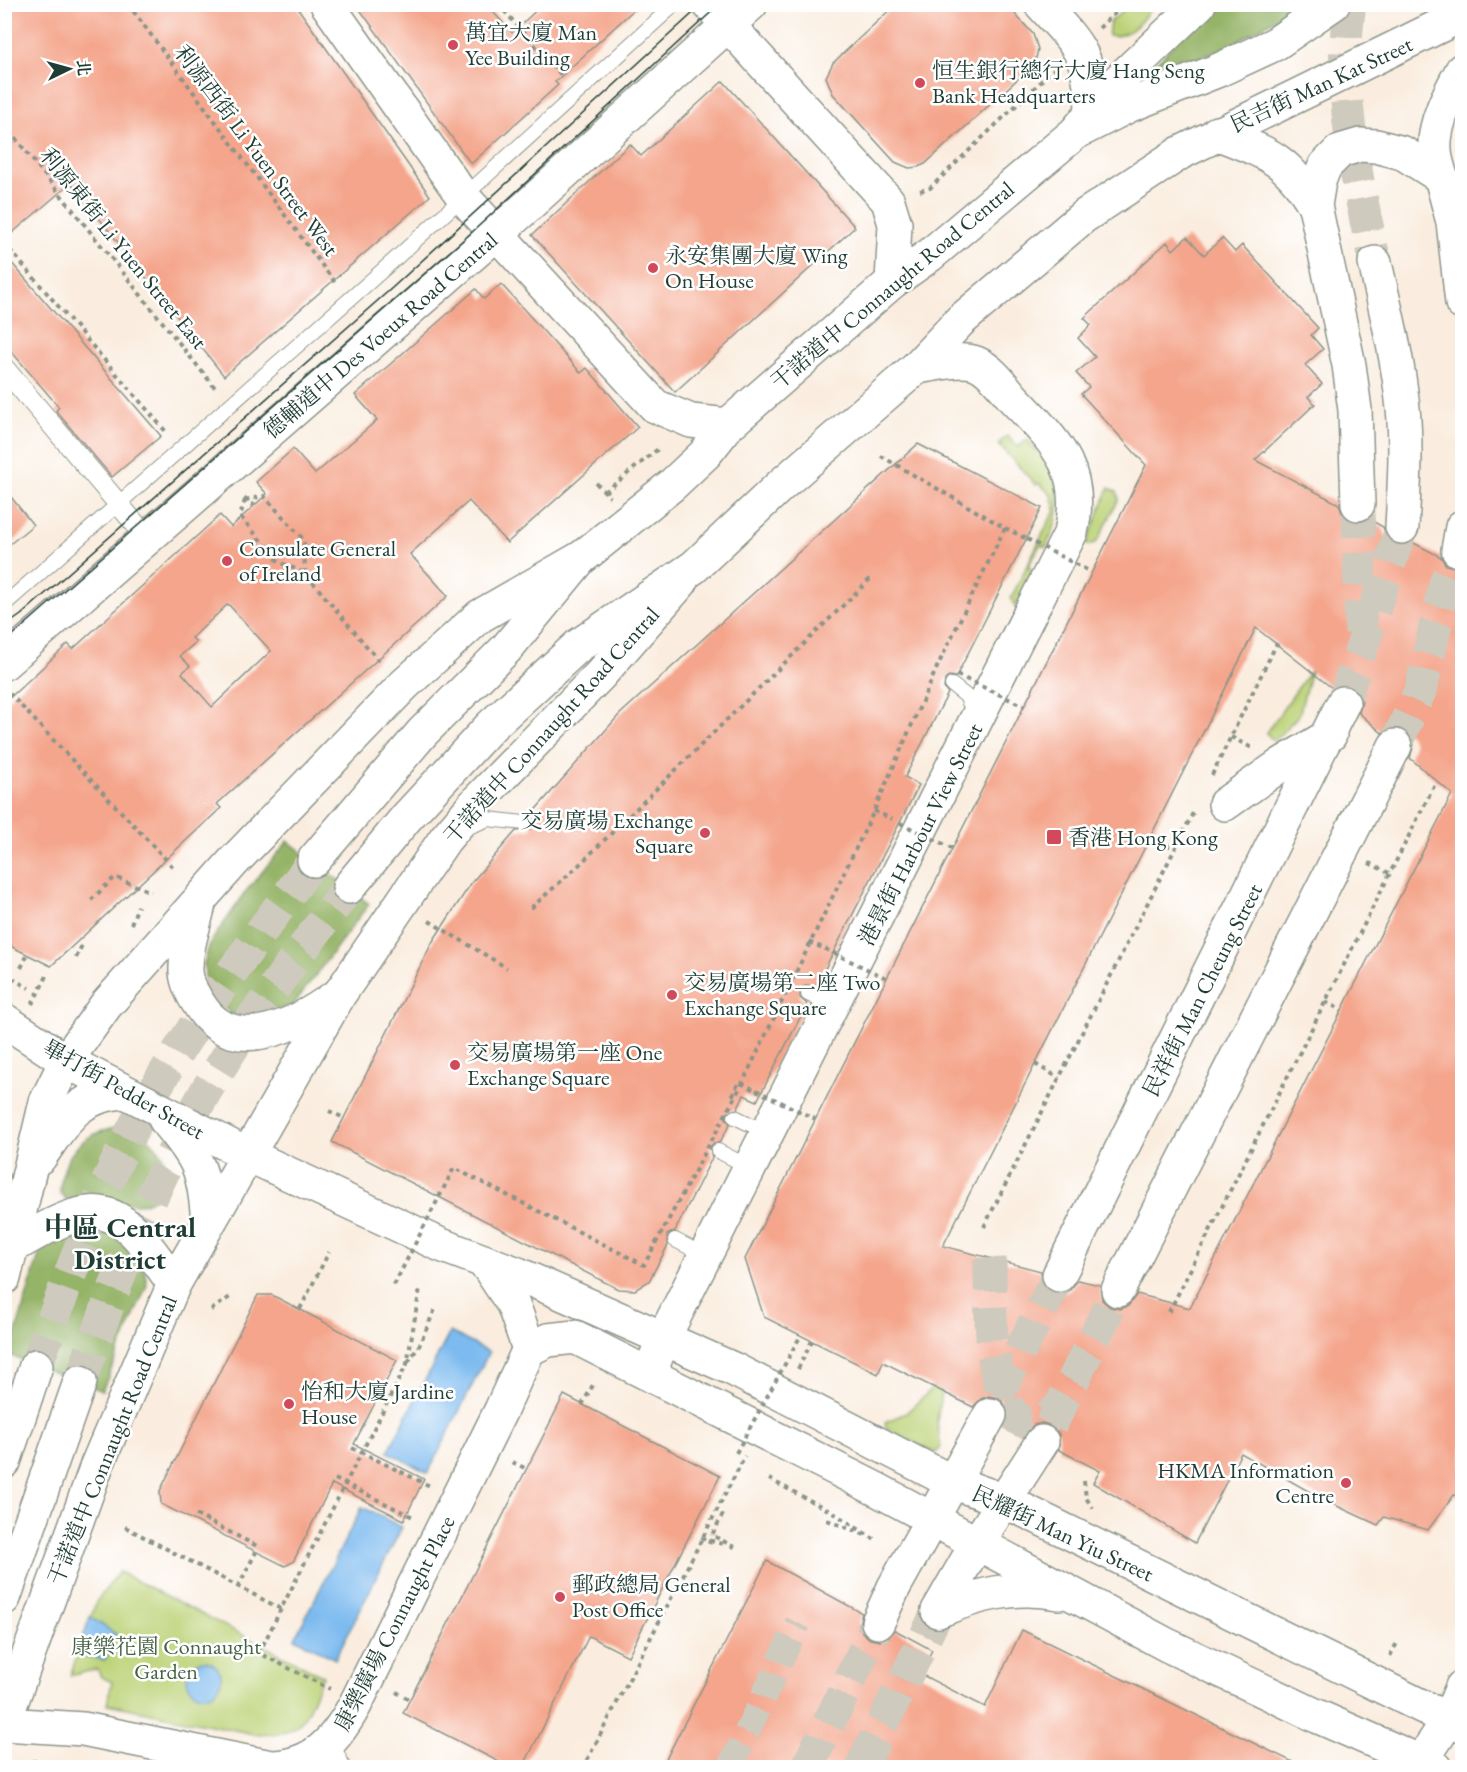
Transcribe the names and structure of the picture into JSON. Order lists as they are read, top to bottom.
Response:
{
  "streets": {
    "main road": [
      "民吉街 Man Kat Street",
      "干諾道中 Connaught Road Central",
      "德輔道中 Des Voeux Road Central",
      "港景街 Harbour View Street",
      "民祥街 Man Cheung Street",
      "畢打街 Pedder Street",
      "民耀街 Man Yiu Street",
      "康樂廣場 Connaught Place"
    ],
    "path": ["利源西街 Li Yuen Street West", "利源東街 Li Yuen Street East"]
  },
  "crossings": [
    ["民吉街 Man Kat Street", "干諾道中 Connaught Road Central"],
    ["干諾道中 Connaught Road Central", "港景街 Harbour View Street"],
    ["干諾道中 Connaught Road Central", "畢打街 Pedder Street"],
    ["干諾道中 Connaught Road Central", "康樂廣場 Connaught Place"],
    ["港景街 Harbour View Street", "民耀街 Man Yiu Street"]
  ],
  "districts": ["中區 Central District"],
  "parks": ["康樂花園 Connaught Garden"],
  "places": {
    "other": [
      "萬宜大廈 Man Yee Building",
      "恒生銀行總行大廈 Hang Seng Bank Headquarters",
      "永安集團大廈 Wing On House",
      "Consulate General of Ireland",
      "交易廣場 Exchange Square",
      "交易廣場第二座 Two Exchange Square",
      "交易廣場第一座 One Exchange Square",
      "怡和大廈 Jardine House",
      "HKMA Information Centre",
      "郵政總局 General Post Office"
    ],
    "transit": ["香港 Hong Kong"]
  },
  "north": "right"
}
